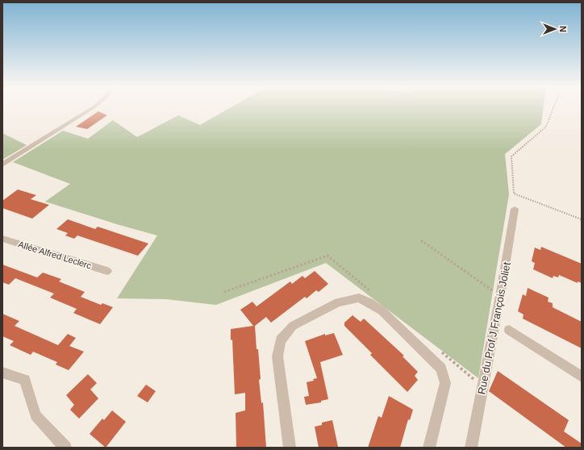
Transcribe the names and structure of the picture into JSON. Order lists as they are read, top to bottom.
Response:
{
  "streets": {
    "street": ["Allée Alfred Leclerc", "Rue du Prof J François Joliet"]
  },
  "north": "right"
}
